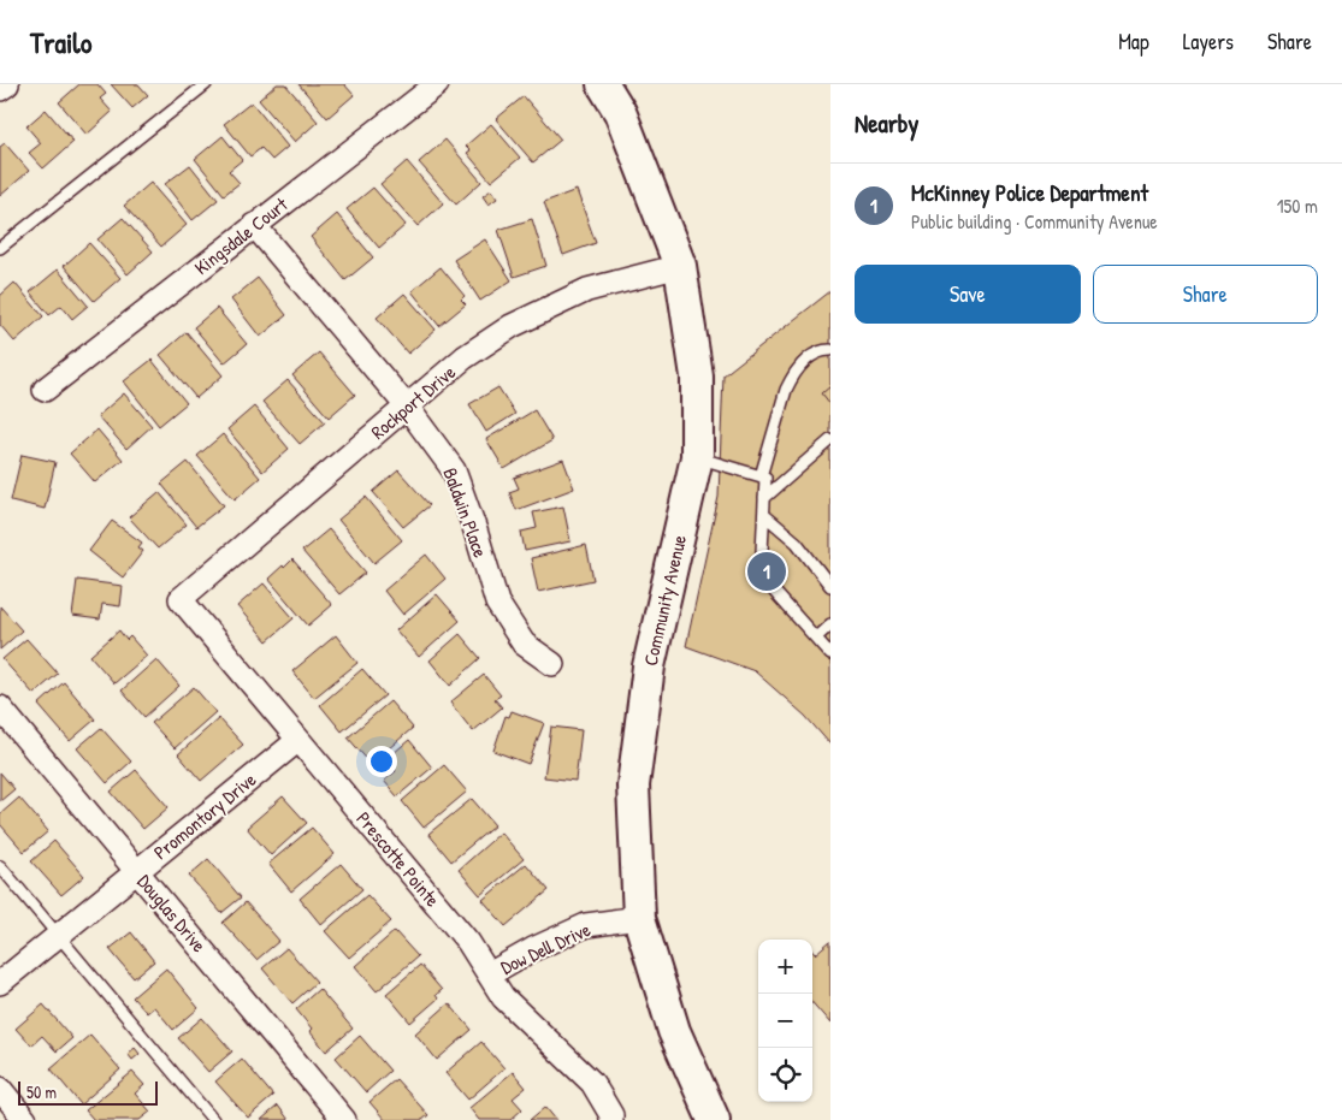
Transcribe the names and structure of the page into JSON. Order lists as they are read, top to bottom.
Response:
{
  "streets": {
    "street": [
      "Kingsdale Court",
      "Rockport Drive",
      "Baldwin Place",
      "Community Avenue",
      "Promontory Drive",
      "Prescotte Pointe",
      "Douglas Drive",
      "Dow Dell Drive"
    ]
  },
  "crossings": [
    ["Kingsdale Court", "Baldwin Place"],
    ["Rockport Drive", "Baldwin Place"],
    ["Rockport Drive", "Community Avenue"],
    ["Rockport Drive", "Prescotte Pointe"],
    ["Community Avenue", "Dow Dell Drive"],
    ["Promontory Drive", "Prescotte Pointe"],
    ["Promontory Drive", "Douglas Drive"],
    ["Prescotte Pointe", "Dow Dell Drive"]
  ],
  "scale_bar": "50 m",
  "page": {
    "header": "Trailo",
    "nav": ["Map", "Layers", "Share"],
    "heading": "Nearby",
    "list": [
      {
        "mark": "1",
        "name": "McKinney Police Department",
        "note": "Public building · Community Avenue",
        "value": "150 m"
      }
    ],
    "buttons": ["Save", "Share"],
    "pins": "1",
    "map_buttons": ["+", "−"],
    "scale": "50 m"
  }
}
